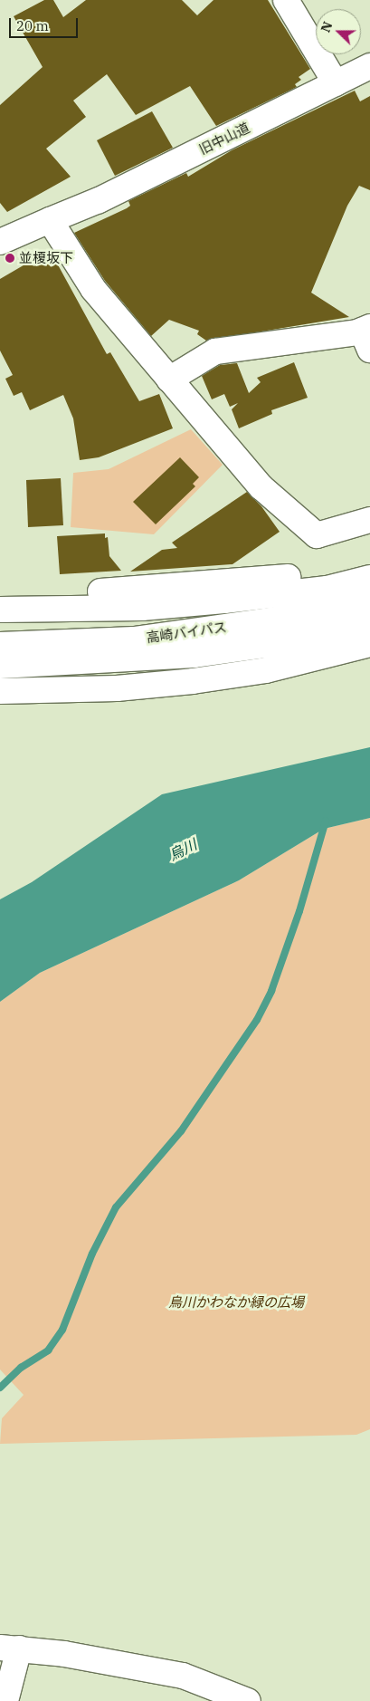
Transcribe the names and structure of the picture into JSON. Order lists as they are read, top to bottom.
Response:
{
  "streets": {
    "main road": ["旧中山道", "高崎バイパス"]
  },
  "water": ["烏川"],
  "parks": ["烏川かわなか緑の広場"],
  "places": ["並榎坂下"],
  "scale_bar": "20 m",
  "north": "left"
}
